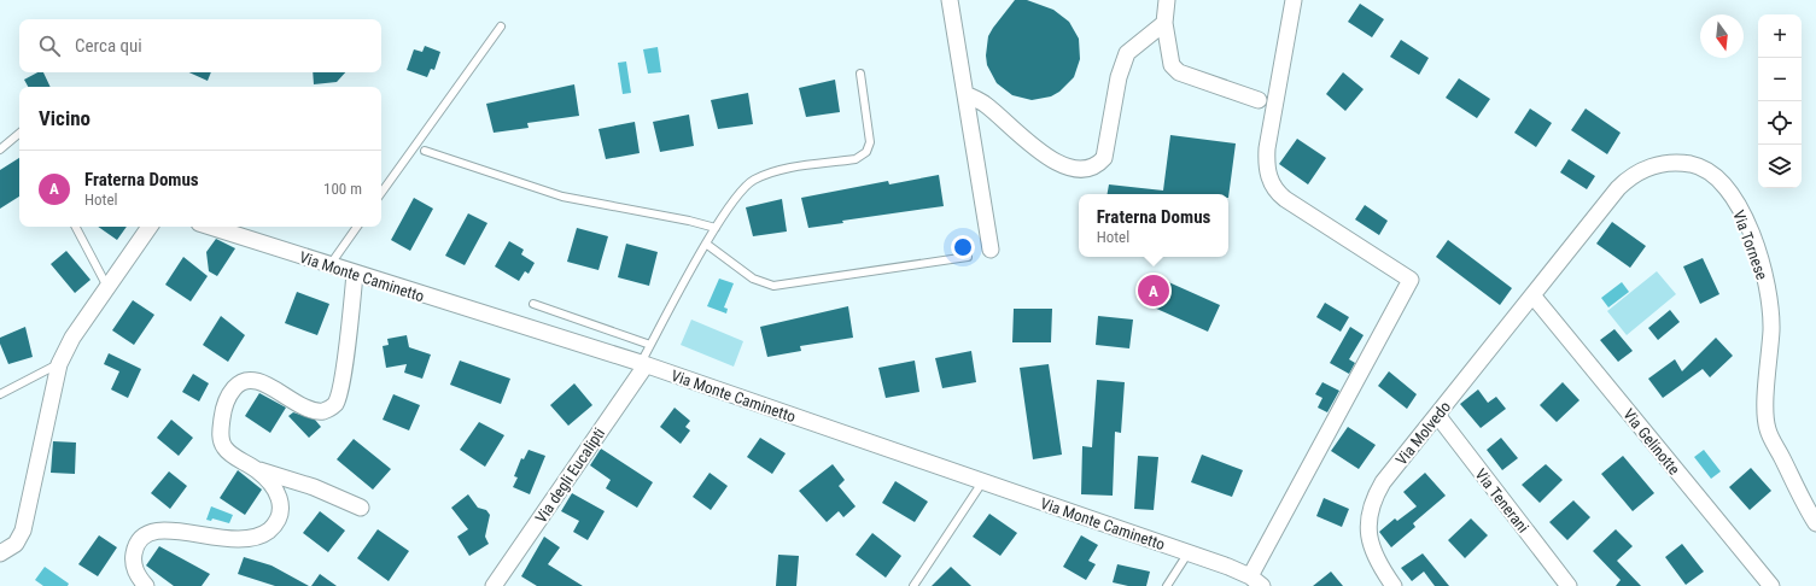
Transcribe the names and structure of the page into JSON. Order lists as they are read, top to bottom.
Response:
{
  "streets": {
    "street": [
      "Via Tornese",
      "Via Monte Caminetto",
      "Via Molvedo",
      "Via Gelinotte",
      "Via degli Eucalipti",
      "Via Tenerani"
    ]
  },
  "crossings": [
    ["Via Tornese", "Via Molvedo"],
    ["Via Tornese", "Via Gelinotte"],
    ["Via Monte Caminetto", "Via degli Eucalipti"],
    ["Via Molvedo", "Via Gelinotte"],
    ["Via Molvedo", "Via Tenerani"]
  ],
  "north": "bottom",
  "page": {
    "map_buttons": ["+", "−"],
    "search": "Cerca qui",
    "heading": "Vicino",
    "list": [
      {
        "mark": "A",
        "name": "Fraterna Domus",
        "note": "Hotel",
        "value": "100 m"
      }
    ],
    "popup": ["Fraterna Domus", "Hotel"],
    "pins": "A"
  }
}
